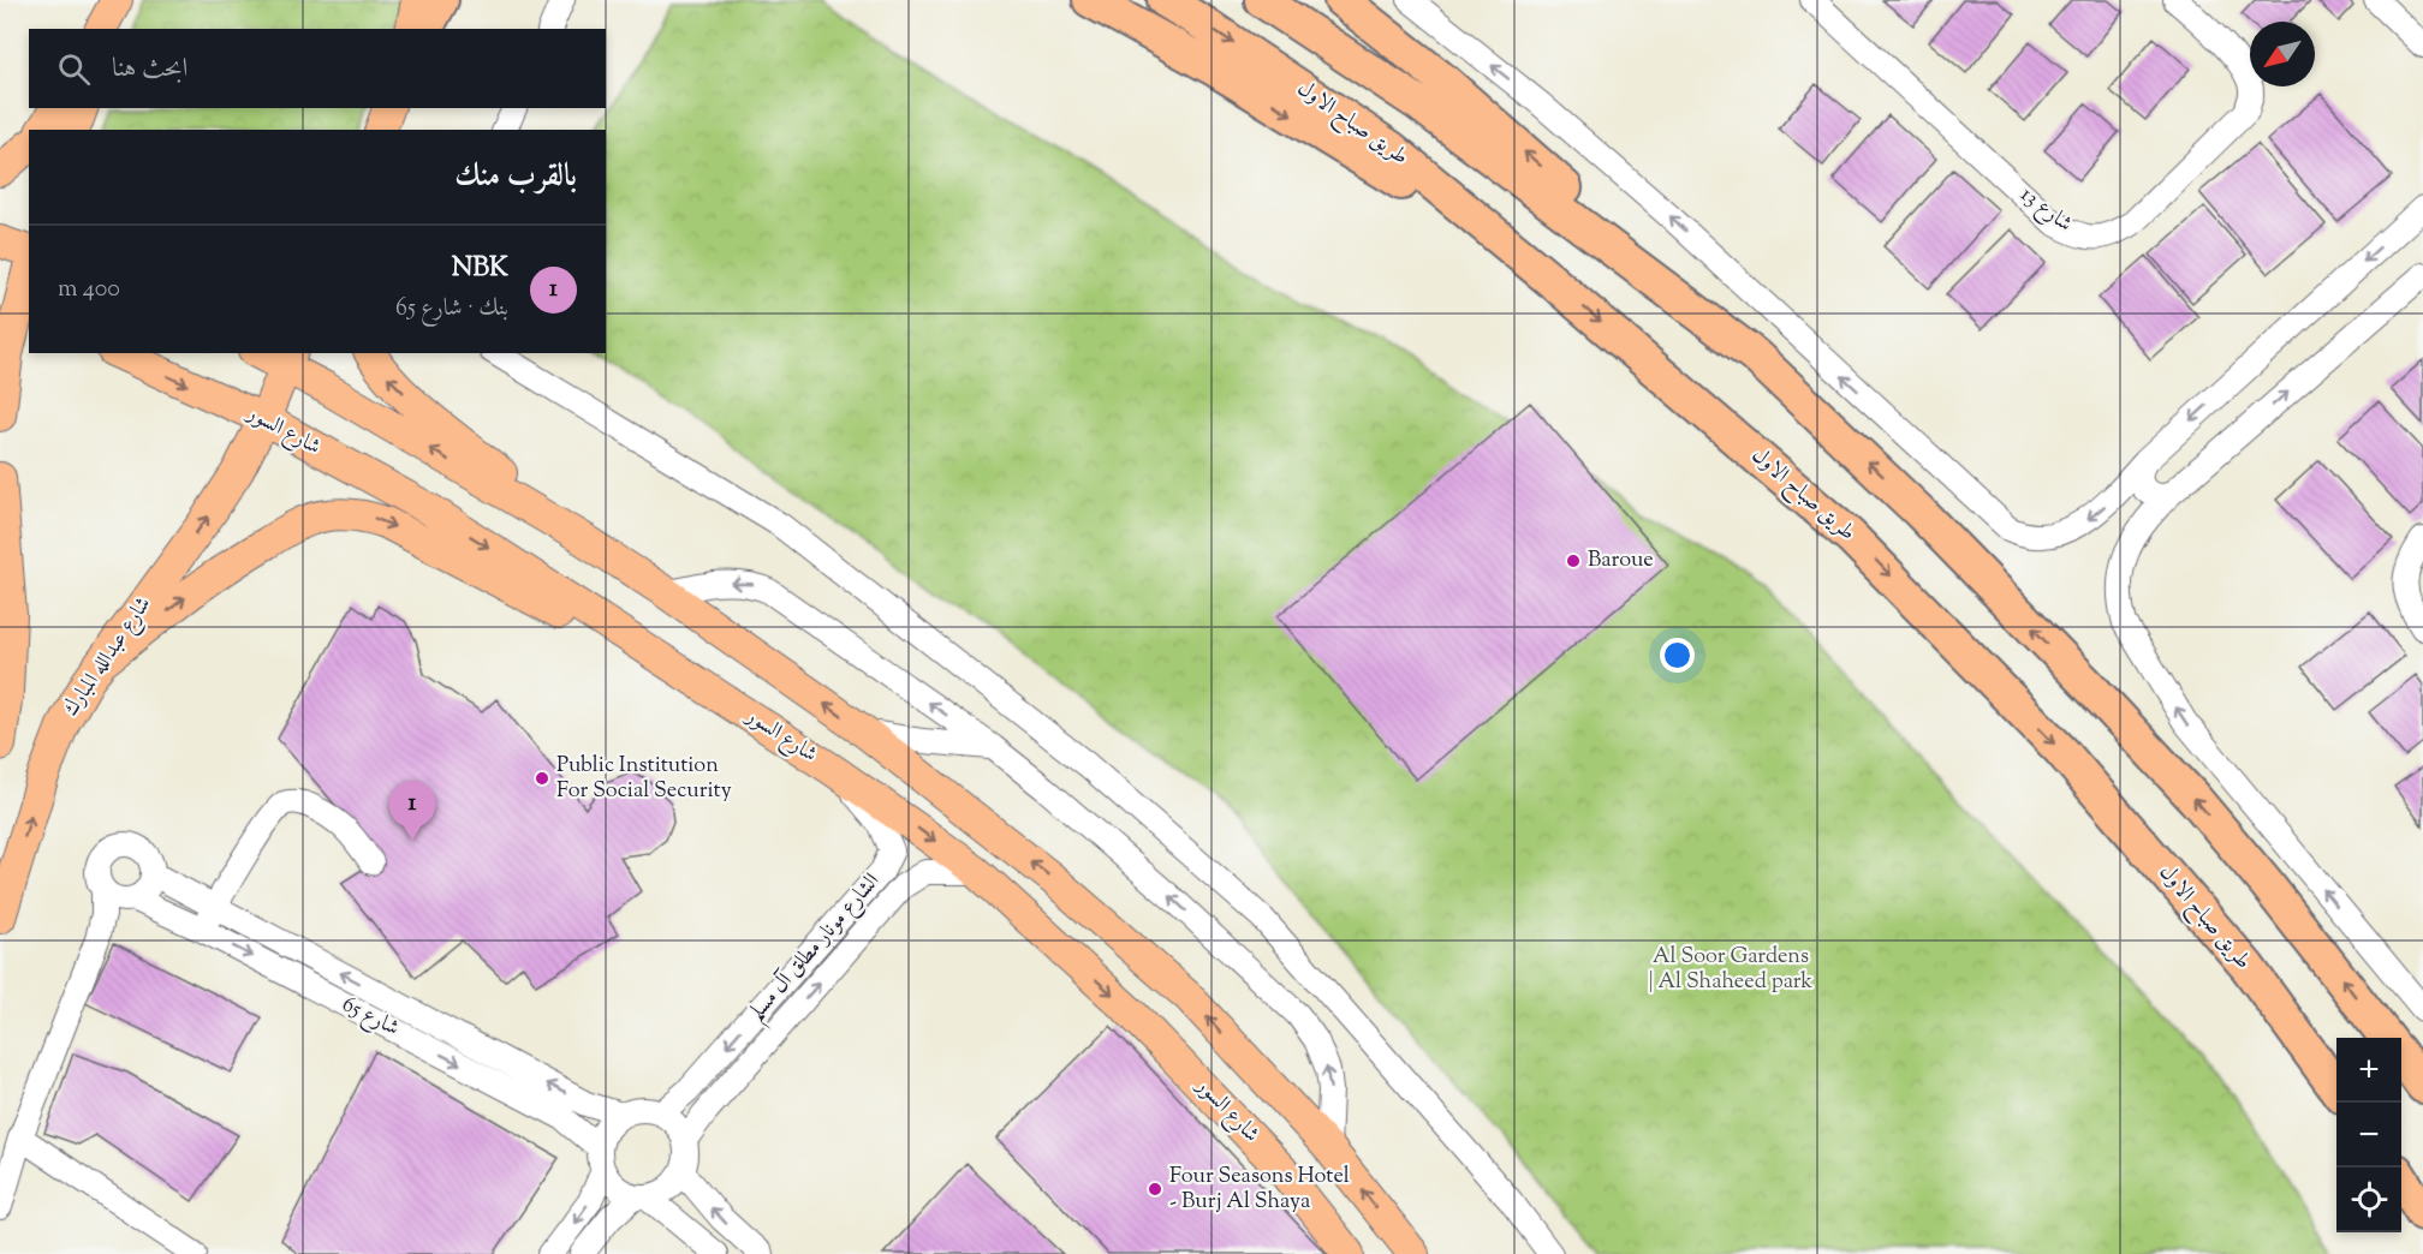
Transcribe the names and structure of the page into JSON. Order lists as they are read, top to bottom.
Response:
{
  "streets": {
    "highway": ["طريق صباح الاول"],
    "main road": ["شارع السور", "شارع عبدالله المبارك"],
    "street": ["شارع 13", "الشارع مونار مطلق آل مسلم", "شارع 65"]
  },
  "crossings": [
    ["شارع السور", "شارع عبدالله المبارك"],
    ["شارع السور", "الشارع مونار مطلق آل مسلم"],
    ["الشارع مونار مطلق آل مسلم", "شارع 65"]
  ],
  "one_way": ["شارع عبدالله المبارك"],
  "parks": ["Al Soor Gardens | Al Shaheed park"],
  "places": ["Baroue", "Public Institution For Social Security", "Four Seasons Hotel - Burj Al Shaya"],
  "north": "bottom left",
  "page": {
    "search": "ابحث هنا",
    "heading": "بالقرب منك",
    "list": [
      {
        "mark": "1",
        "name": "NBK",
        "note": "بنك · شارع 65",
        "value": "400 m"
      }
    ],
    "pins": "1",
    "map_buttons": ["+", "−"]
  }
}
